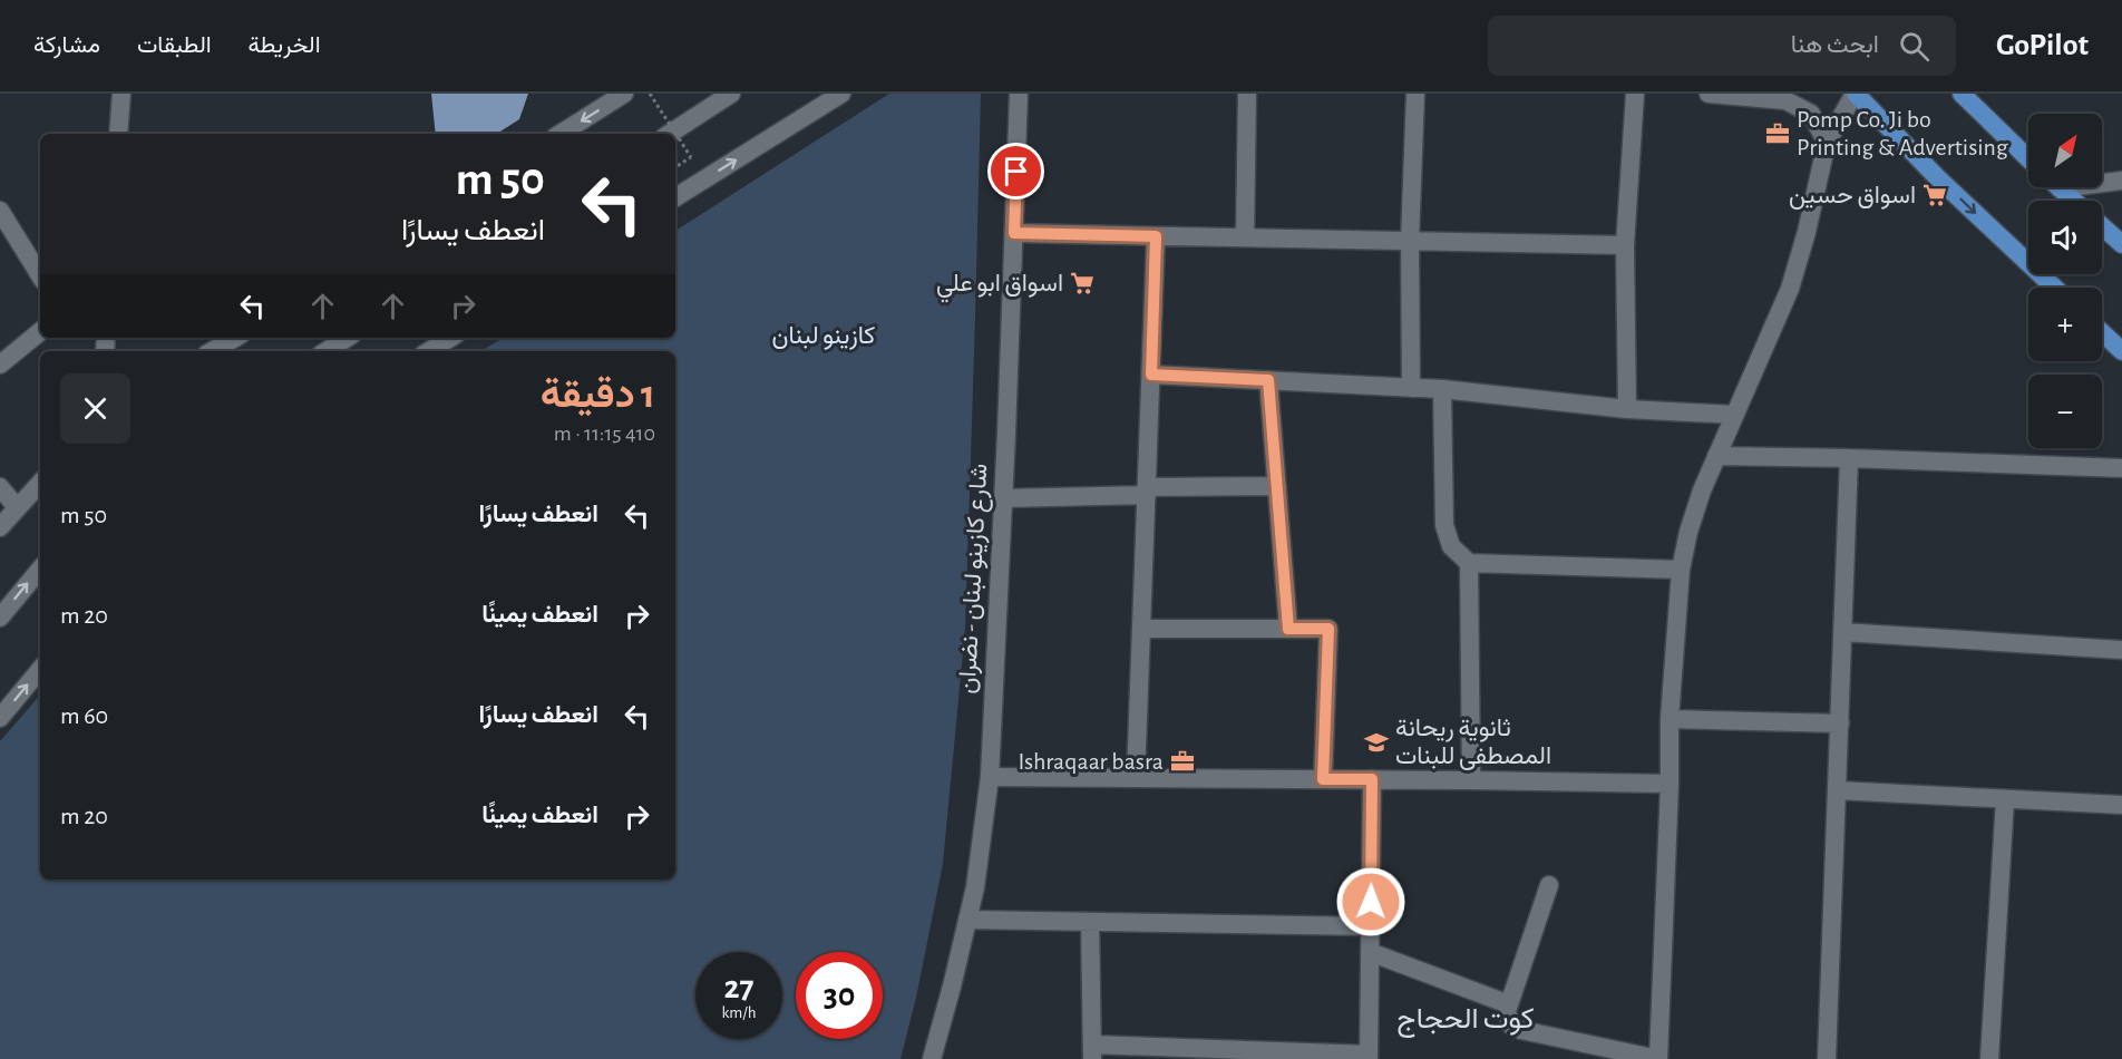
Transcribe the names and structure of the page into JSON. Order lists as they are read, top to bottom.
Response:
{
  "streets": {
    "street": ["شارع كازينو لبنان - نضران"]
  },
  "districts": ["كوت الحجاج"],
  "parks": ["كازينو لبنان"],
  "places": {
    "office": ["Pomp Co. Ji bo Printing & Advertising", "Ishraqaar basra"],
    "supermarket": ["اسواق حسين", "اسواق ابو علي"],
    "school or university": ["ثانوية ريحانة المصطفى للبنات"]
  },
  "north": "top right",
  "page": {
    "header": "GoPilot",
    "search": "ابحث هنا",
    "nav": ["الخريطة", "الطبقات", "مشاركة"],
    "map_buttons": ["+", "−"],
    "turn": ["50 m", "انعطف يسارًا"],
    "heading": ["1 دقيقة", "410 m · 11:15"],
    "list": [
      {
        "name": "انعطف يسارًا",
        "value": "50 m"
      },
      {
        "name": "انعطف يمينًا",
        "value": "20 m"
      },
      {
        "name": "انعطف يسارًا",
        "value": "60 m"
      },
      {
        "name": "انعطف يمينًا",
        "value": "20 m"
      }
    ],
    "speed": "27 km/h",
    "limit": "30"
  }
}
